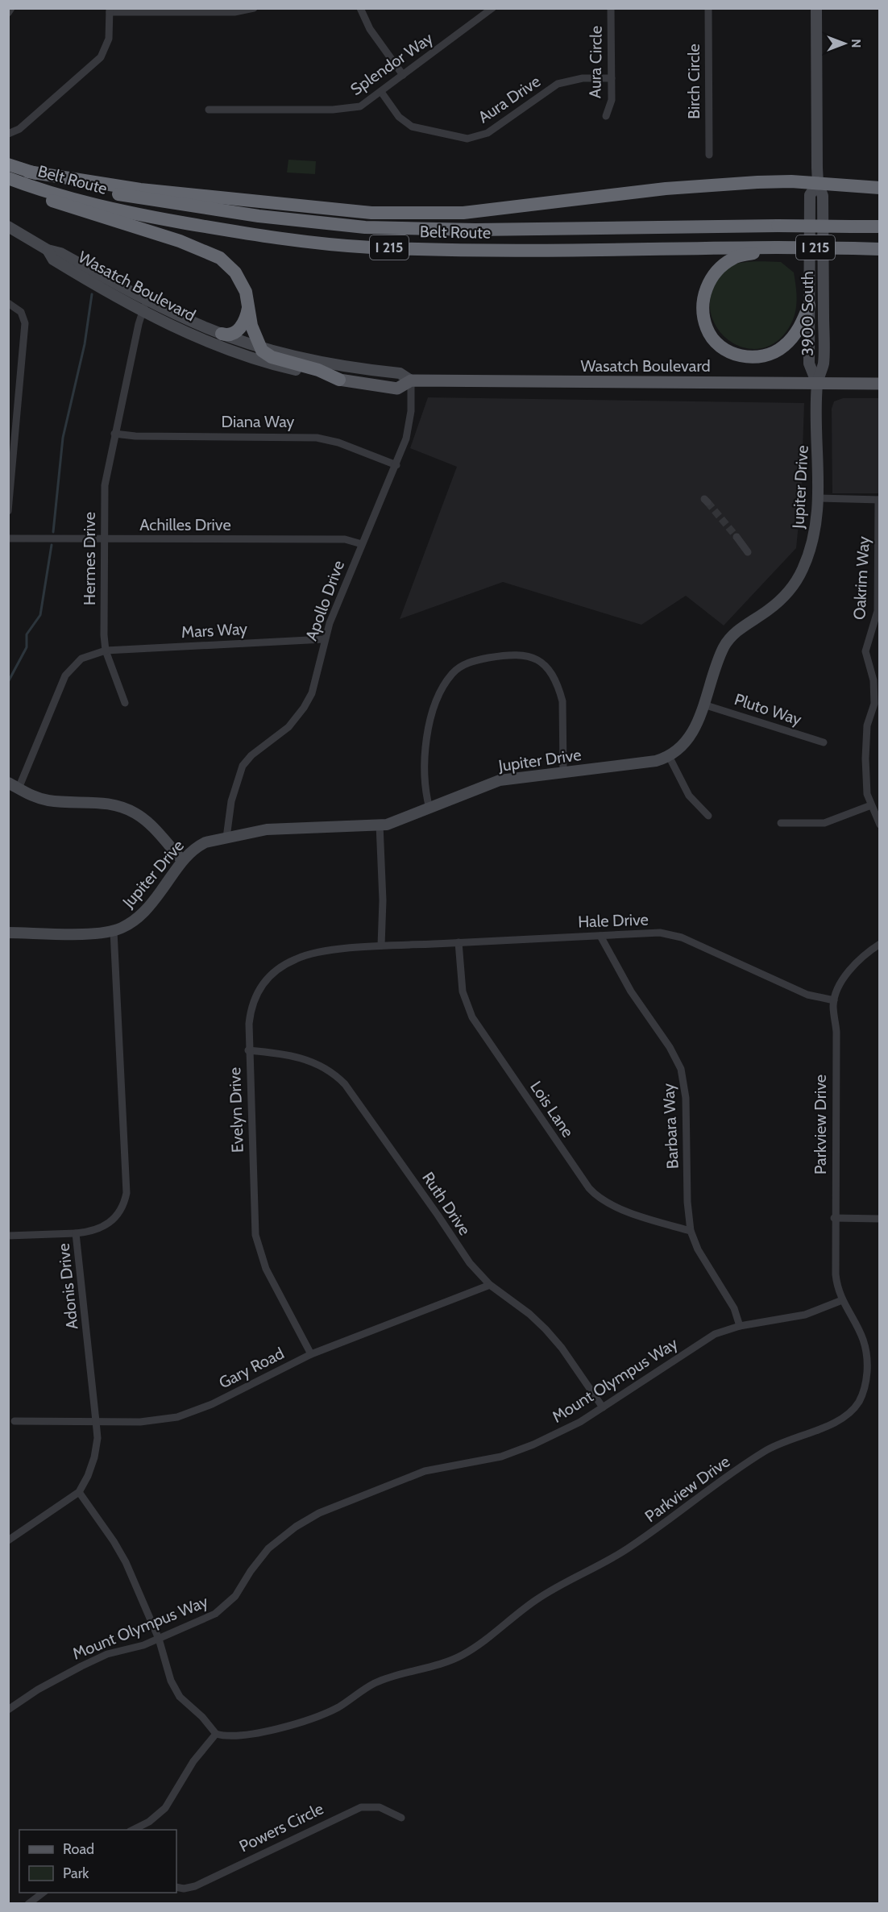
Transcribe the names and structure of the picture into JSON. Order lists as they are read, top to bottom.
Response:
{
  "streets": {
    "highway": ["Belt Route", "I 215"],
    "main road": ["Wasatch Boulevard", "3900 South", "Jupiter Drive"],
    "street": [
      "Aura Circle",
      "Splendor Way",
      "Birch Circle",
      "Aura Drive",
      "Diana Way",
      "Achilles Drive",
      "Hermes Drive",
      "Oakrim Way",
      "Apollo Drive",
      "Mars Way",
      "Pluto Way",
      "Hale Drive",
      "Lois Lane",
      "Evelyn Drive",
      "Parkview Drive",
      "Barbara Way",
      "Ruth Drive",
      "Adonis Drive",
      "Gary Road",
      "Mount Olympus Way",
      "Powers Circle"
    ]
  },
  "crossings": [
    ["Aura Circle", "Aura Drive"],
    ["Splendor Way", "Aura Drive"],
    ["Wasatch Boulevard", "3900 South"],
    ["Wasatch Boulevard", "Jupiter Drive"],
    ["Wasatch Boulevard", "Hermes Drive"],
    ["Wasatch Boulevard", "Apollo Drive"],
    ["3900 South", "Jupiter Drive"],
    ["Diana Way", "Hermes Drive"],
    ["Diana Way", "Apollo Drive"],
    ["Jupiter Drive", "Apollo Drive"],
    ["Jupiter Drive", "Pluto Way"],
    ["Jupiter Drive", "Adonis Drive"],
    ["Achilles Drive", "Hermes Drive"],
    ["Achilles Drive", "Apollo Drive"],
    ["Hermes Drive", "Mars Way"],
    ["Apollo Drive", "Mars Way"],
    ["Hale Drive", "Lois Lane"],
    ["Hale Drive", "Evelyn Drive"],
    ["Hale Drive", "Parkview Drive"],
    ["Hale Drive", "Barbara Way"],
    ["Lois Lane", "Barbara Way"],
    ["Evelyn Drive", "Ruth Drive"],
    ["Evelyn Drive", "Gary Road"],
    ["Parkview Drive", "Mount Olympus Way"],
    ["Barbara Way", "Mount Olympus Way"],
    ["Ruth Drive", "Gary Road"],
    ["Ruth Drive", "Mount Olympus Way"],
    ["Adonis Drive", "Gary Road"]
  ],
  "legend": ["Road", "Park"],
  "north": "right"
}
